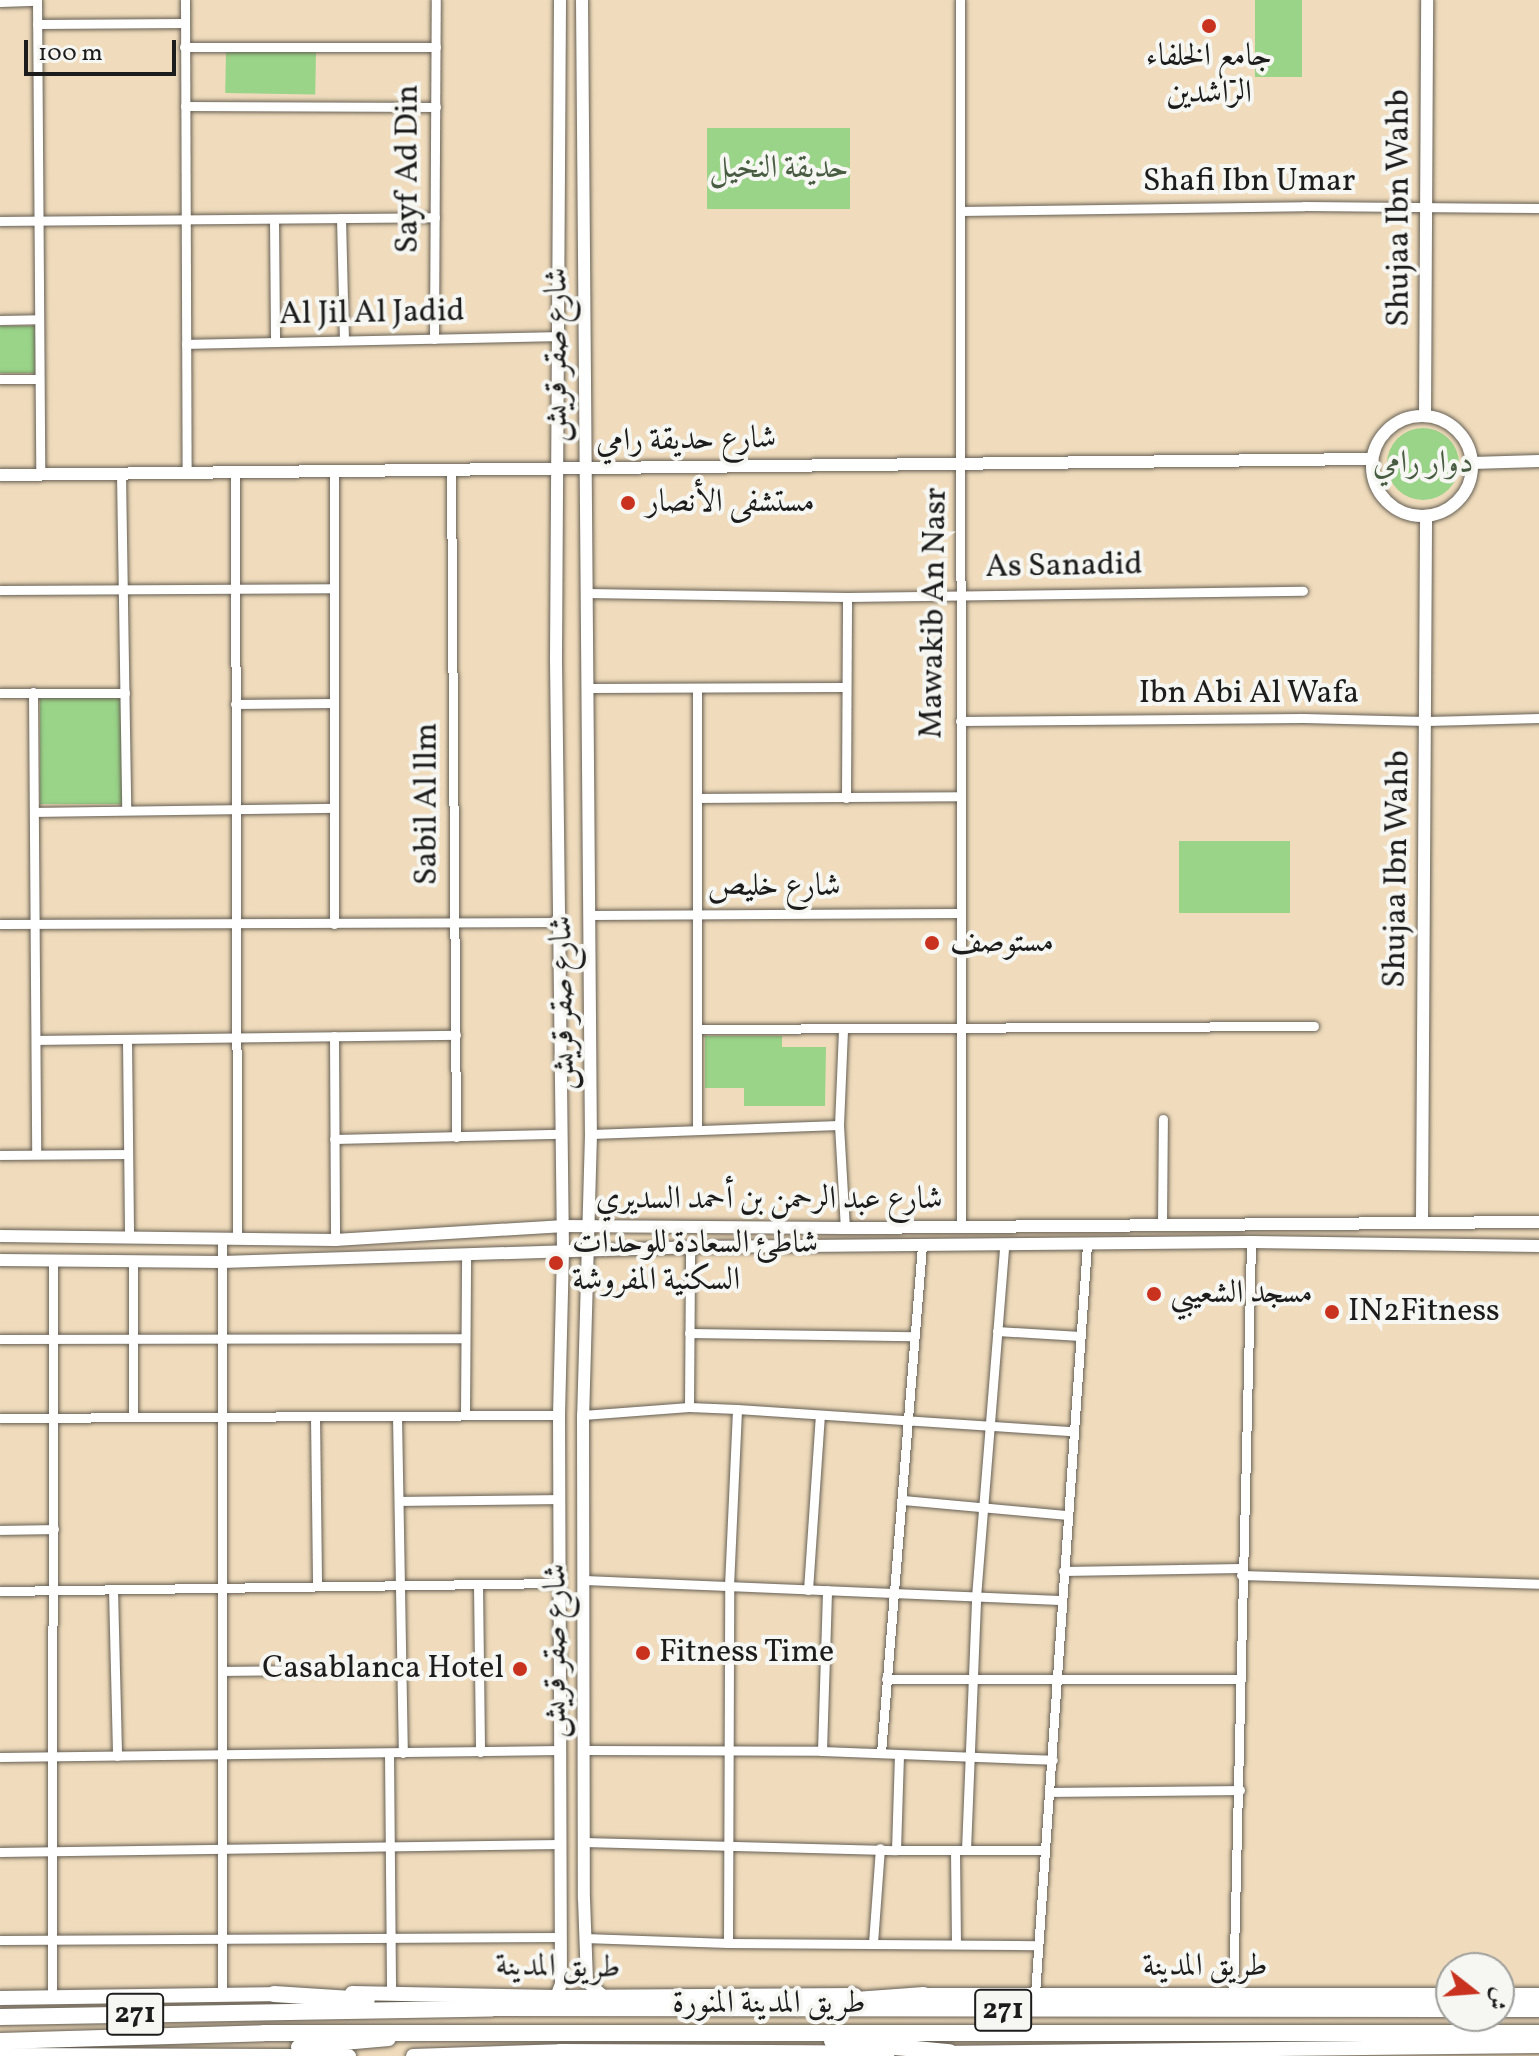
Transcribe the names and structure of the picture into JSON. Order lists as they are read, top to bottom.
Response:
{
  "streets": {
    "highway": ["طريق المدينة المنورة", "271"],
    "main road": ["طريق المدينة"],
    "street": [
      "Sayf Ad Din",
      "Shafi Ibn Umar",
      "Shujaa Ibn Wahb",
      "Al Jil Al Jadid",
      "شارع صقر قريش",
      "شارع حديقة رامي",
      "As Sanadid",
      "Mawakib An Nasr",
      "Ibn Abi Al Wafa",
      "Sabil Al llm",
      "شارع خليص",
      "شارع عبد الرحمن بن أحمد السديري"
    ]
  },
  "crossings": [
    ["Sayf Ad Din", "Al Jil Al Jadid"],
    ["Shafi Ibn Umar", "Shujaa Ibn Wahb"],
    ["Shafi Ibn Umar", "Mawakib An Nasr"],
    ["Shujaa Ibn Wahb", "شارع حديقة رامي"],
    ["Shujaa Ibn Wahb", "Ibn Abi Al Wafa"],
    ["Shujaa Ibn Wahb", "شارع عبد الرحمن بن أحمد السديري"],
    ["Al Jil Al Jadid", "شارع صقر قريش"],
    ["شارع صقر قريش", "شارع حديقة رامي"],
    ["شارع صقر قريش", "As Sanadid"],
    ["شارع صقر قريش", "شارع خليص"],
    ["شارع صقر قريش", "شارع عبد الرحمن بن أحمد السديري"],
    ["شارع صقر قريش", "طريق المدينة"],
    ["شارع حديقة رامي", "Mawakib An Nasr"],
    ["شارع حديقة رامي", "Sabil Al llm"],
    ["As Sanadid", "Mawakib An Nasr"],
    ["Mawakib An Nasr", "Ibn Abi Al Wafa"],
    ["Mawakib An Nasr", "شارع خليص"],
    ["Mawakib An Nasr", "شارع عبد الرحمن بن أحمد السديري"]
  ],
  "parks": ["حديقة النخيل", "دوار رامي"],
  "places": [
    "جامع الخلفاء الراشدين",
    "مستشفى الأنصار",
    "مستوصف",
    "شاطئ السعادة للوحدات السكنية المفروشة",
    "مسجد الشعيبي",
    "IN2Fitness",
    "Fitness Time",
    "Casablanca Hotel"
  ],
  "scale_bar": "100 m",
  "north": "right"
}
